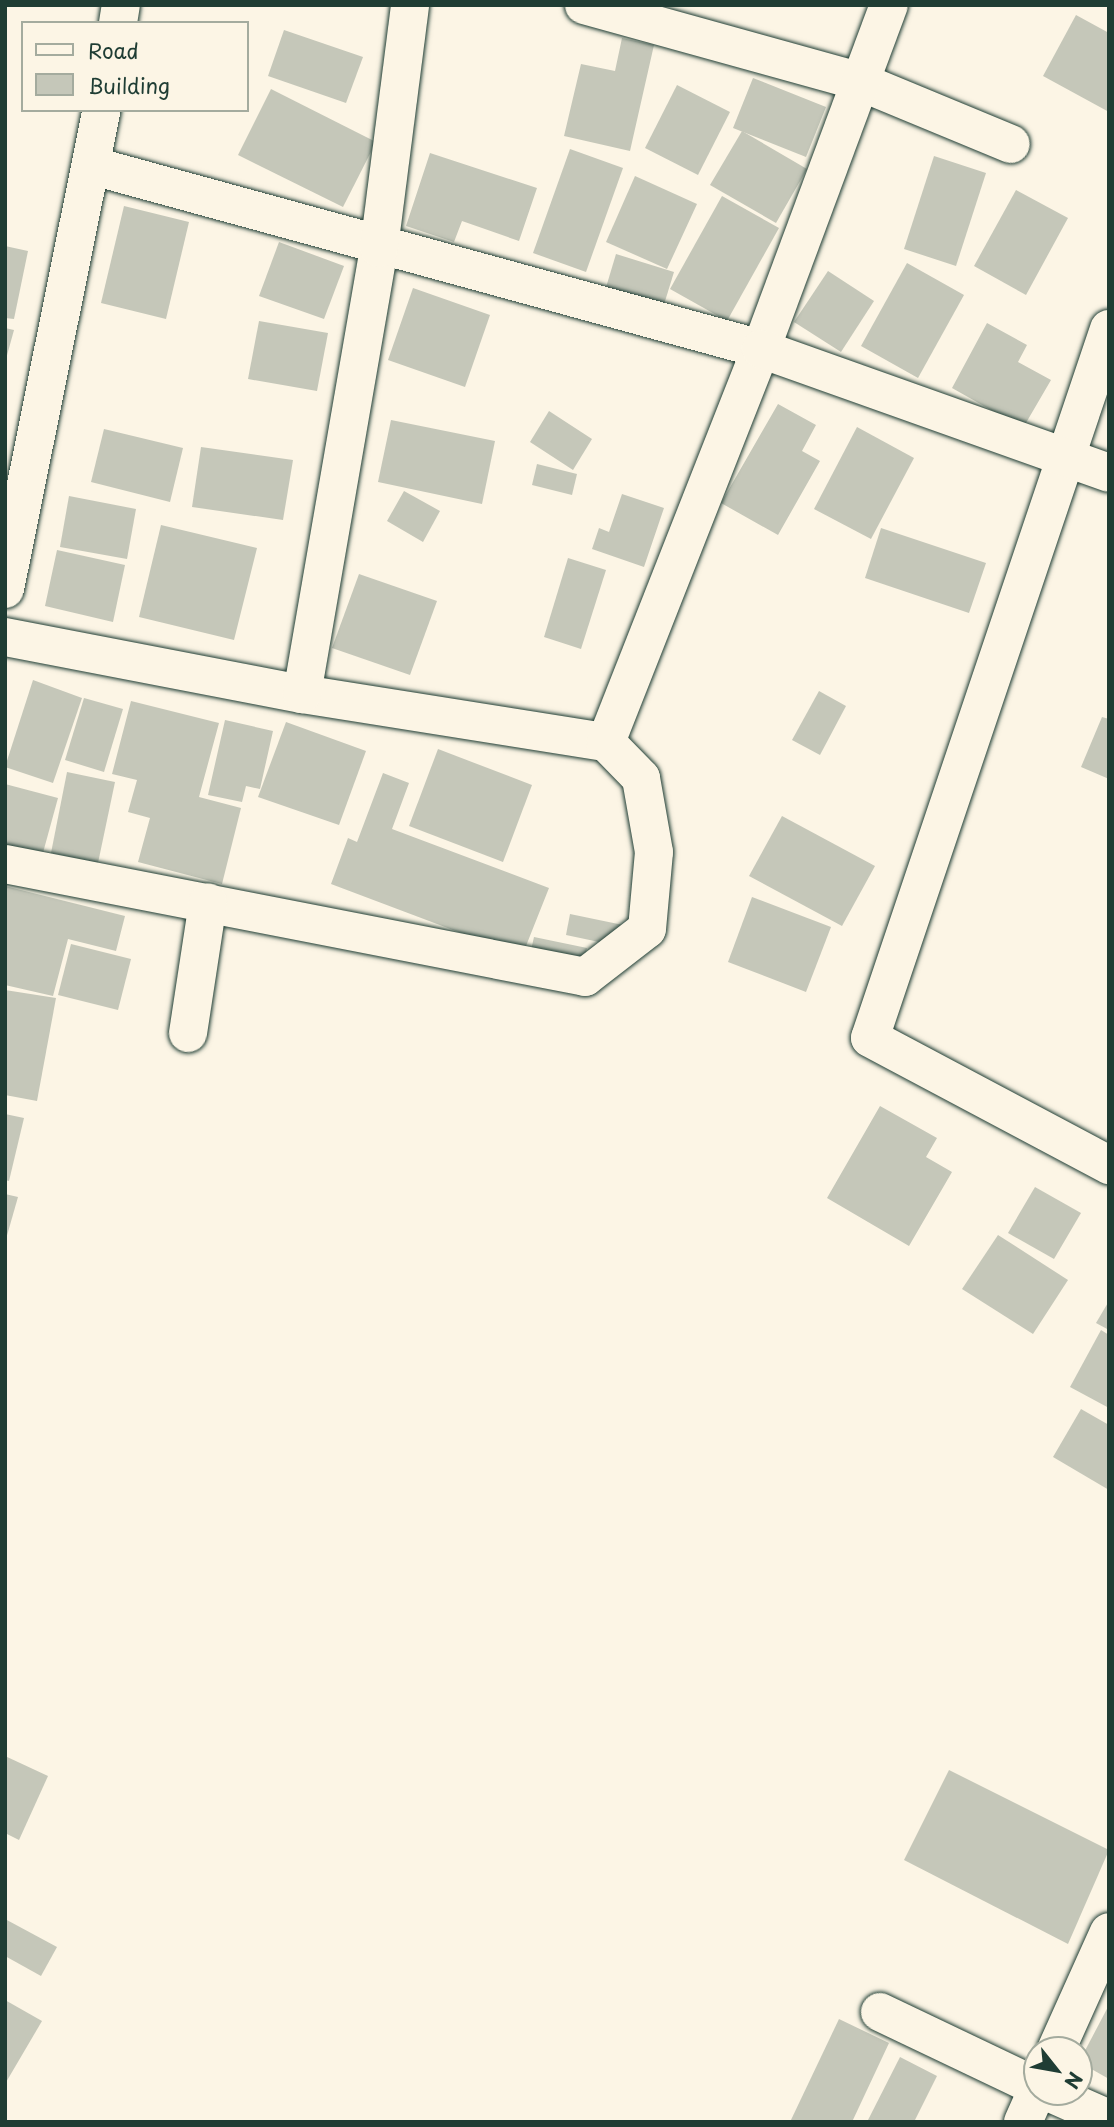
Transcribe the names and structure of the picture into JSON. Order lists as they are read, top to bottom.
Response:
{
  "legend": ["Road", "Building"],
  "north": "bottom right"
}
